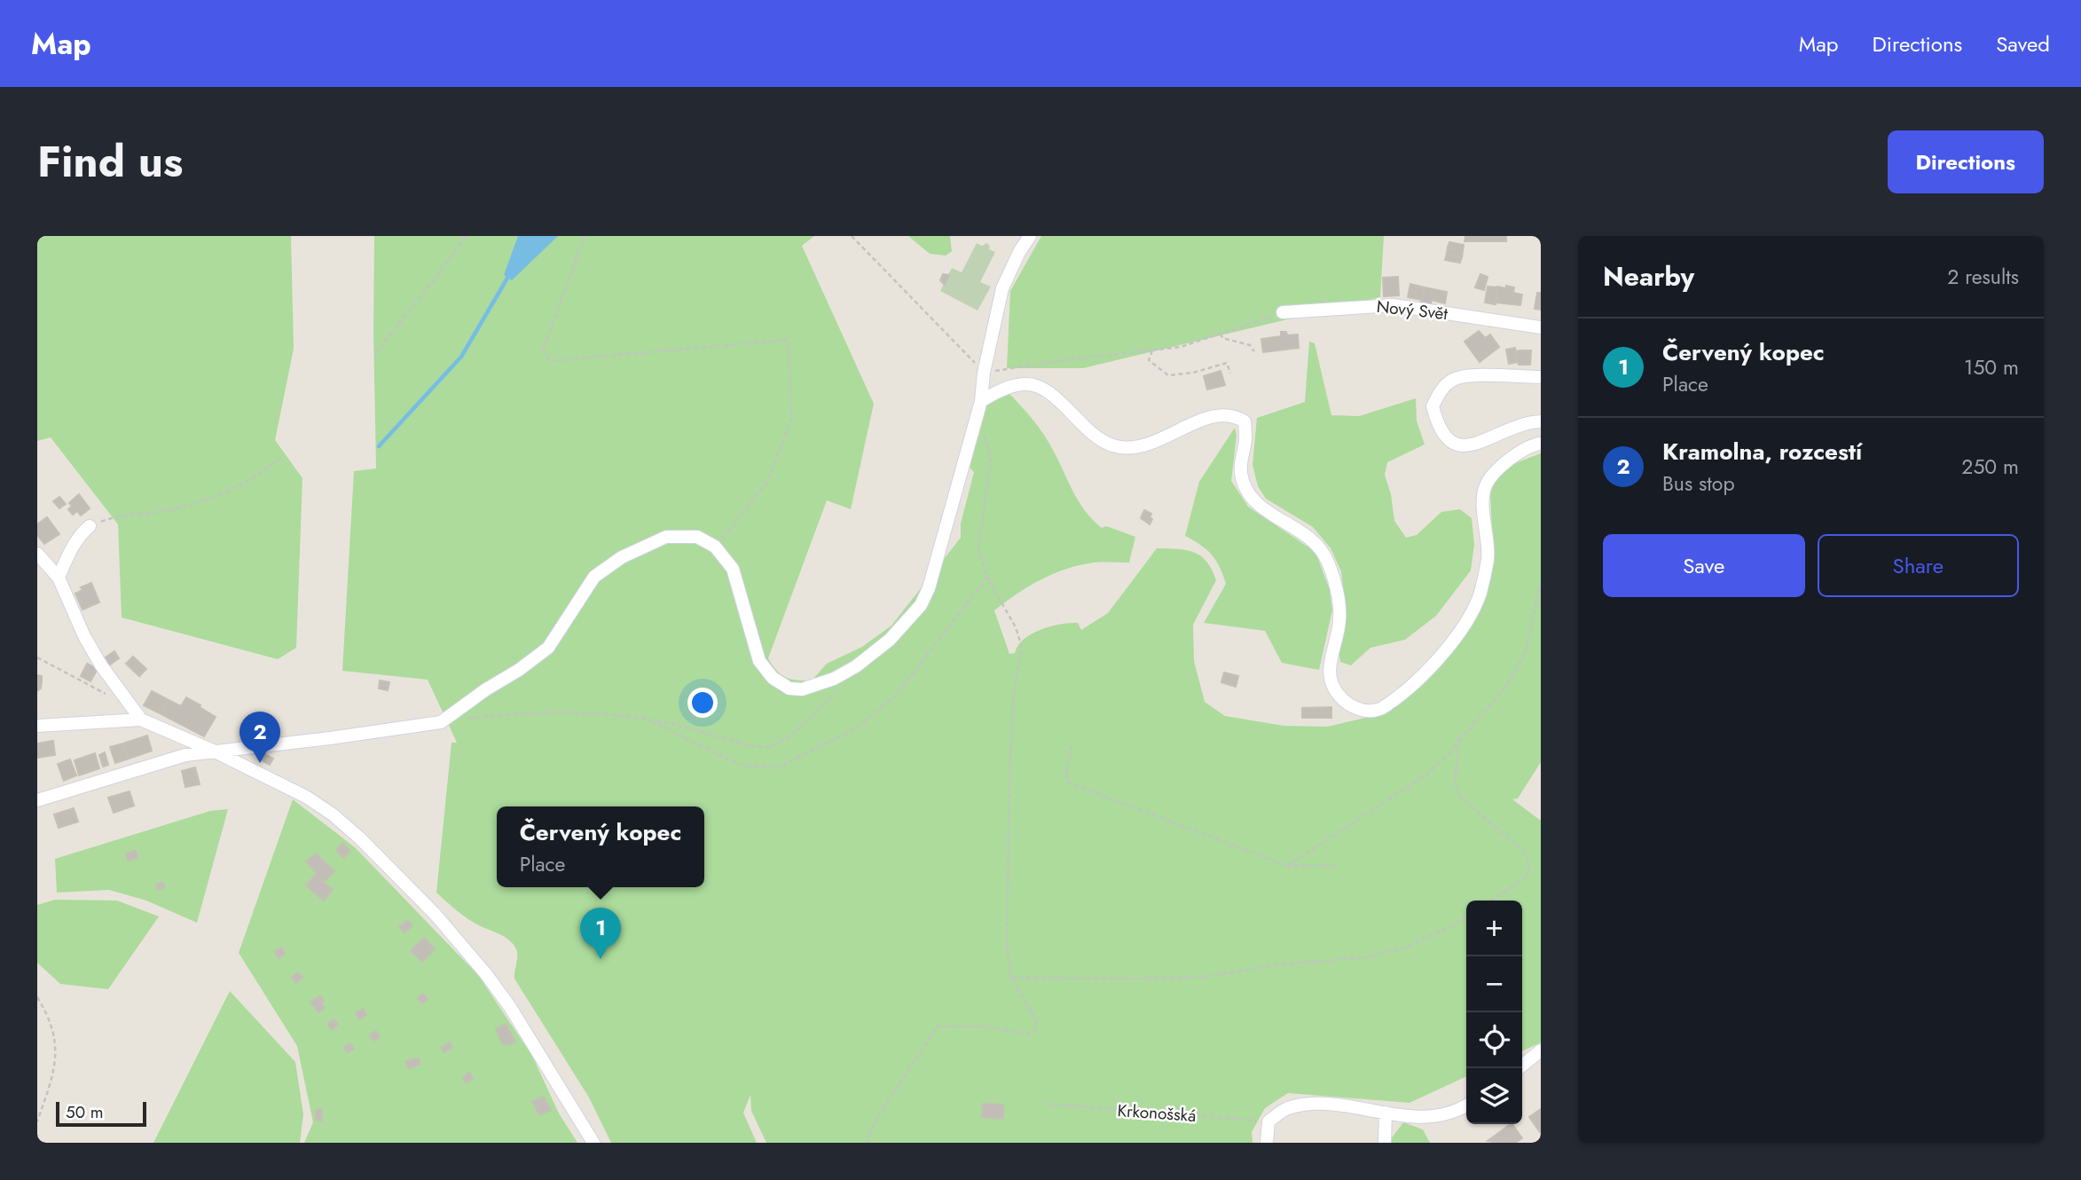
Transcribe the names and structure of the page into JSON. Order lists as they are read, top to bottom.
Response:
{
  "streets": {
    "street": ["Nový Svět"],
    "path": ["Krkonošská"]
  },
  "scale_bar": "50 m",
  "page": {
    "header": "Map",
    "nav": ["Map", "Directions", "Saved"],
    "title": "Find us",
    "buttons": [
      "Directions",
      ["Save", "Share"]
    ],
    "heading": ["Nearby", "2 results"],
    "list": [
      {
        "mark": "1",
        "name": "Červený kopec",
        "note": "Place",
        "value": "150 m"
      },
      {
        "mark": "2",
        "name": "Kramolna, rozcestí",
        "note": "Bus stop",
        "value": "250 m"
      }
    ],
    "pins": ["2", "1"],
    "popup": ["Červený kopec", "Place"],
    "map_buttons": ["+", "−"],
    "scale": "50 m"
  }
}
